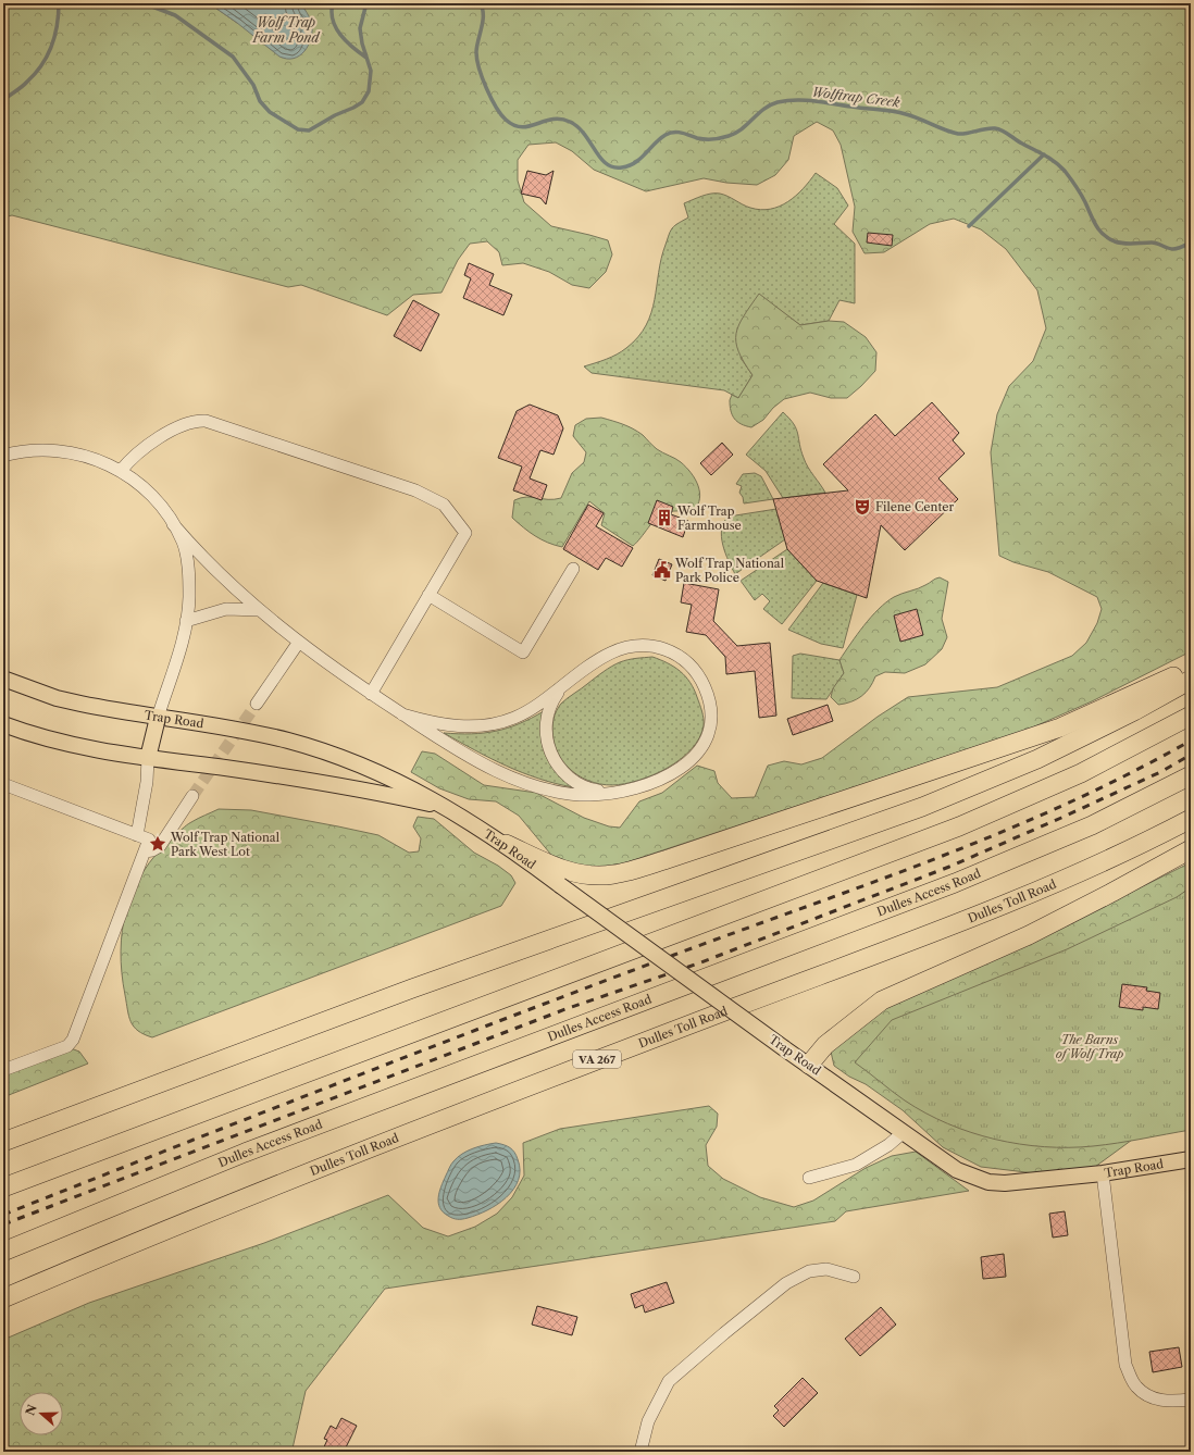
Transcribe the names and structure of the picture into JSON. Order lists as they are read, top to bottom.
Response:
{
  "streets": {
    "highway": ["Dulles Access Road", "Dulles Toll Road", "VA 267"],
    "main road": ["Trap Road"]
  },
  "water": ["Wolf Trap Farm Pond", "Wolftrap Creek"],
  "parks": ["The Barns of Wolf Trap"],
  "places": {
    "theatre": ["Filene Center"],
    "building": ["Wolf Trap Farmhouse"],
    "public building": ["Wolf Trap National Park Police"],
    "place": ["Wolf Trap National Park West Lot"]
  },
  "north": "left"
}
